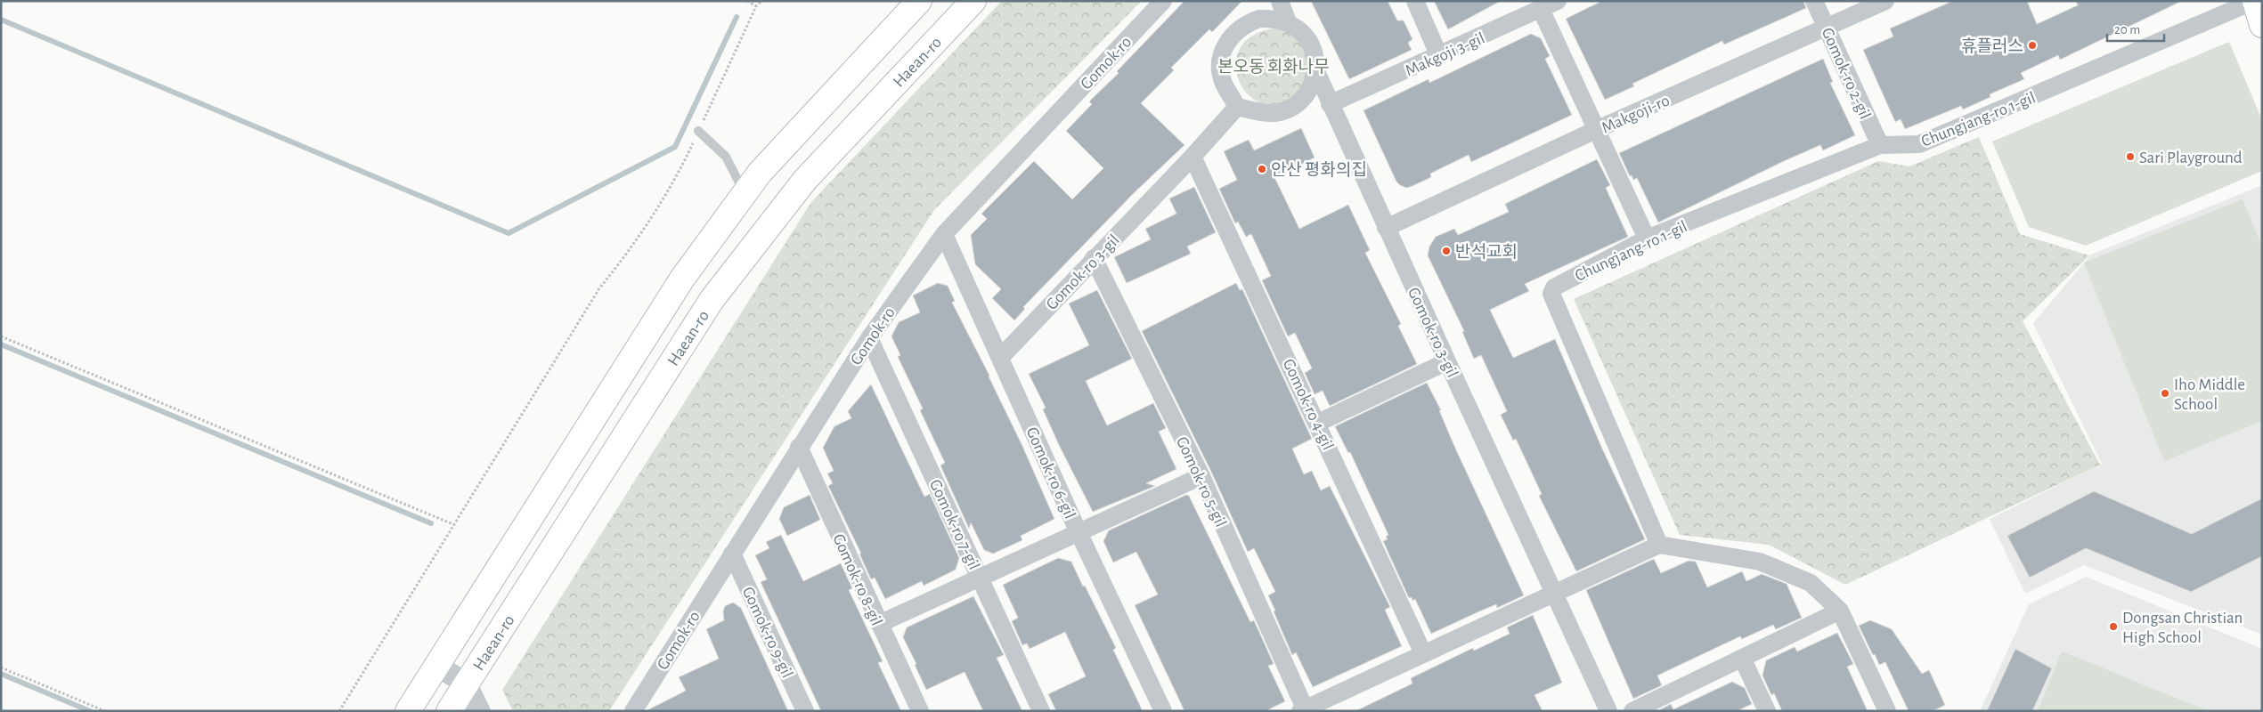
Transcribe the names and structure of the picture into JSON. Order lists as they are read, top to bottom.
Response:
{
  "streets": {
    "main road": ["Haean-ro"],
    "street": [
      "Makgoji 3-gil",
      "Gomok-ro",
      "Gomok-ro 2-gil",
      "Makgoji-ro",
      "Chungjang-ro 1-gil",
      "Gomok-ro 3-gil",
      "Gomok-ro 4-gil",
      "Gomok-ro 6-gil",
      "Gomok-ro 5-gil",
      "Gomok-ro 7-gil",
      "Gomok-ro 8-gil",
      "Gomok-ro 9-gil"
    ]
  },
  "crossings": [
    ["Makgoji 3-gil", "Gomok-ro 3-gil"],
    ["Gomok-ro", "Gomok-ro 6-gil"],
    ["Gomok-ro", "Gomok-ro 7-gil"],
    ["Gomok-ro", "Gomok-ro 8-gil"],
    ["Gomok-ro", "Gomok-ro 9-gil"],
    ["Gomok-ro 2-gil", "Makgoji-ro"],
    ["Gomok-ro 2-gil", "Chungjang-ro 1-gil"],
    ["Makgoji-ro", "Gomok-ro 3-gil"],
    ["Gomok-ro 3-gil", "Gomok-ro 4-gil"],
    ["Gomok-ro 3-gil", "Gomok-ro 6-gil"],
    ["Gomok-ro 3-gil", "Gomok-ro 5-gil"]
  ],
  "parks": ["본오동 회화나무"],
  "places": [
    "휴플러스",
    "Sari Playground",
    "안산 평화의집",
    "반석교회",
    "Iho Middle School",
    "Dongsan Christian High School"
  ],
  "scale_bar": "20 m"
}
